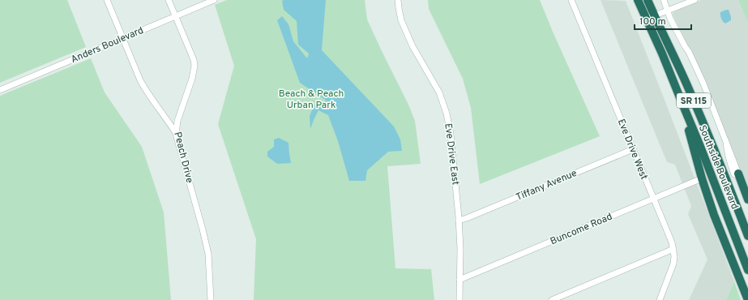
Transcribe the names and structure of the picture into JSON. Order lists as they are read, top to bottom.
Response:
{
  "streets": {
    "highway": ["SR 115", "Southside Boulevard"],
    "street": [
      "Anders Boulevard",
      "Eve Drive West",
      "Eve Drive East",
      "Peach Drive",
      "Tiffany Avenue",
      "Buncome Road"
    ]
  },
  "crossings": [
    ["Anders Boulevard", "Peach Drive"],
    ["Eve Drive West", "Tiffany Avenue"],
    ["Eve Drive West", "Buncome Road"],
    ["Eve Drive East", "Tiffany Avenue"],
    ["Eve Drive East", "Buncome Road"]
  ],
  "parks": ["Beach & Peach Urban Park"],
  "scale_bar": "100 m"
}
